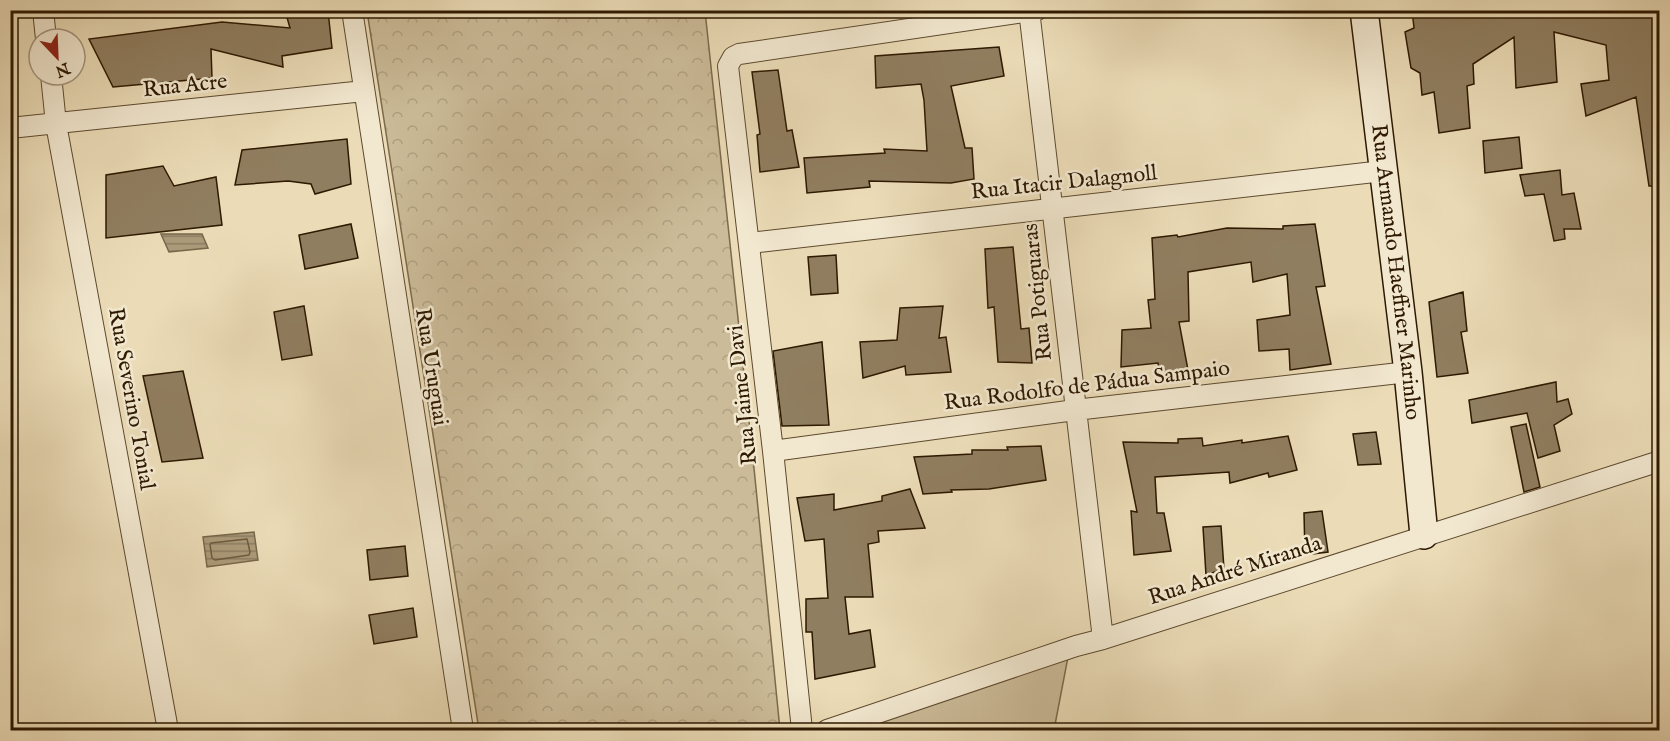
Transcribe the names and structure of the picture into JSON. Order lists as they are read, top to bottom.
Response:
{
  "streets": {
    "street": [
      "Rua Acre",
      "Rua Itacir Dalagnoll",
      "Rua Armando Haeffner Marinho",
      "Rua Potiguaras",
      "Rua Uruguai",
      "Rua Rodolfo de Pádua Sampaio",
      "Rua Jaime Davi",
      "Rua Severino Tonial",
      "Rua André Miranda"
    ]
  },
  "crossings": [
    ["Rua Acre", "Rua Uruguai"],
    ["Rua Acre", "Rua Severino Tonial"],
    ["Rua Itacir Dalagnoll", "Rua Armando Haeffner Marinho"],
    ["Rua Itacir Dalagnoll", "Rua Potiguaras"],
    ["Rua Itacir Dalagnoll", "Rua Jaime Davi"],
    ["Rua Armando Haeffner Marinho", "Rua Rodolfo de Pádua Sampaio"],
    ["Rua Armando Haeffner Marinho", "Rua André Miranda"],
    ["Rua Potiguaras", "Rua Rodolfo de Pádua Sampaio"],
    ["Rua Potiguaras", "Rua Jaime Davi"],
    ["Rua Potiguaras", "Rua André Miranda"],
    ["Rua Rodolfo de Pádua Sampaio", "Rua Jaime Davi"]
  ],
  "north": "bottom right"
}
